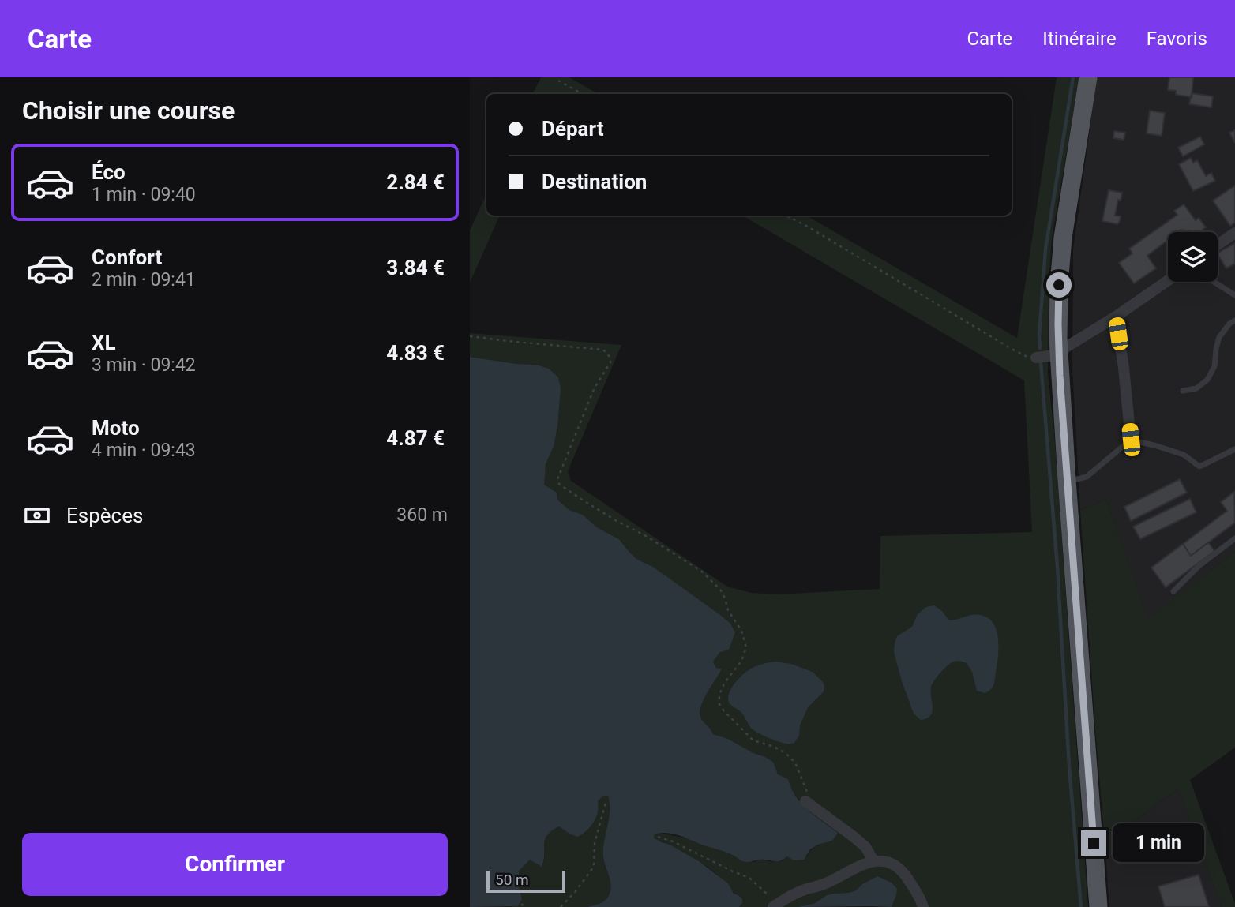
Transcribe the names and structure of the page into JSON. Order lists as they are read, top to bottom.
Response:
{
  "scale_bar": "50 m",
  "page": {
    "header": "Carte",
    "nav": ["Carte", "Itinéraire", "Favoris"],
    "heading": "Choisir une course",
    "banner": ["Départ", "Destination"],
    "list": [
      {
        "name": "Éco",
        "note": "1 min · 09:40",
        "value": "2.84 €"
      },
      {
        "name": "Confort",
        "note": "2 min · 09:41",
        "value": "3.84 €"
      },
      {
        "name": "XL",
        "note": "3 min · 09:42",
        "value": "4.83 €"
      },
      {
        "name": "Moto",
        "note": "4 min · 09:43",
        "value": "4.87 €"
      }
    ],
    "pay": ["Espèces", "360 m"],
    "buttons": "Confirmer",
    "bubble": "1 min",
    "scale": "50 m"
  }
}
